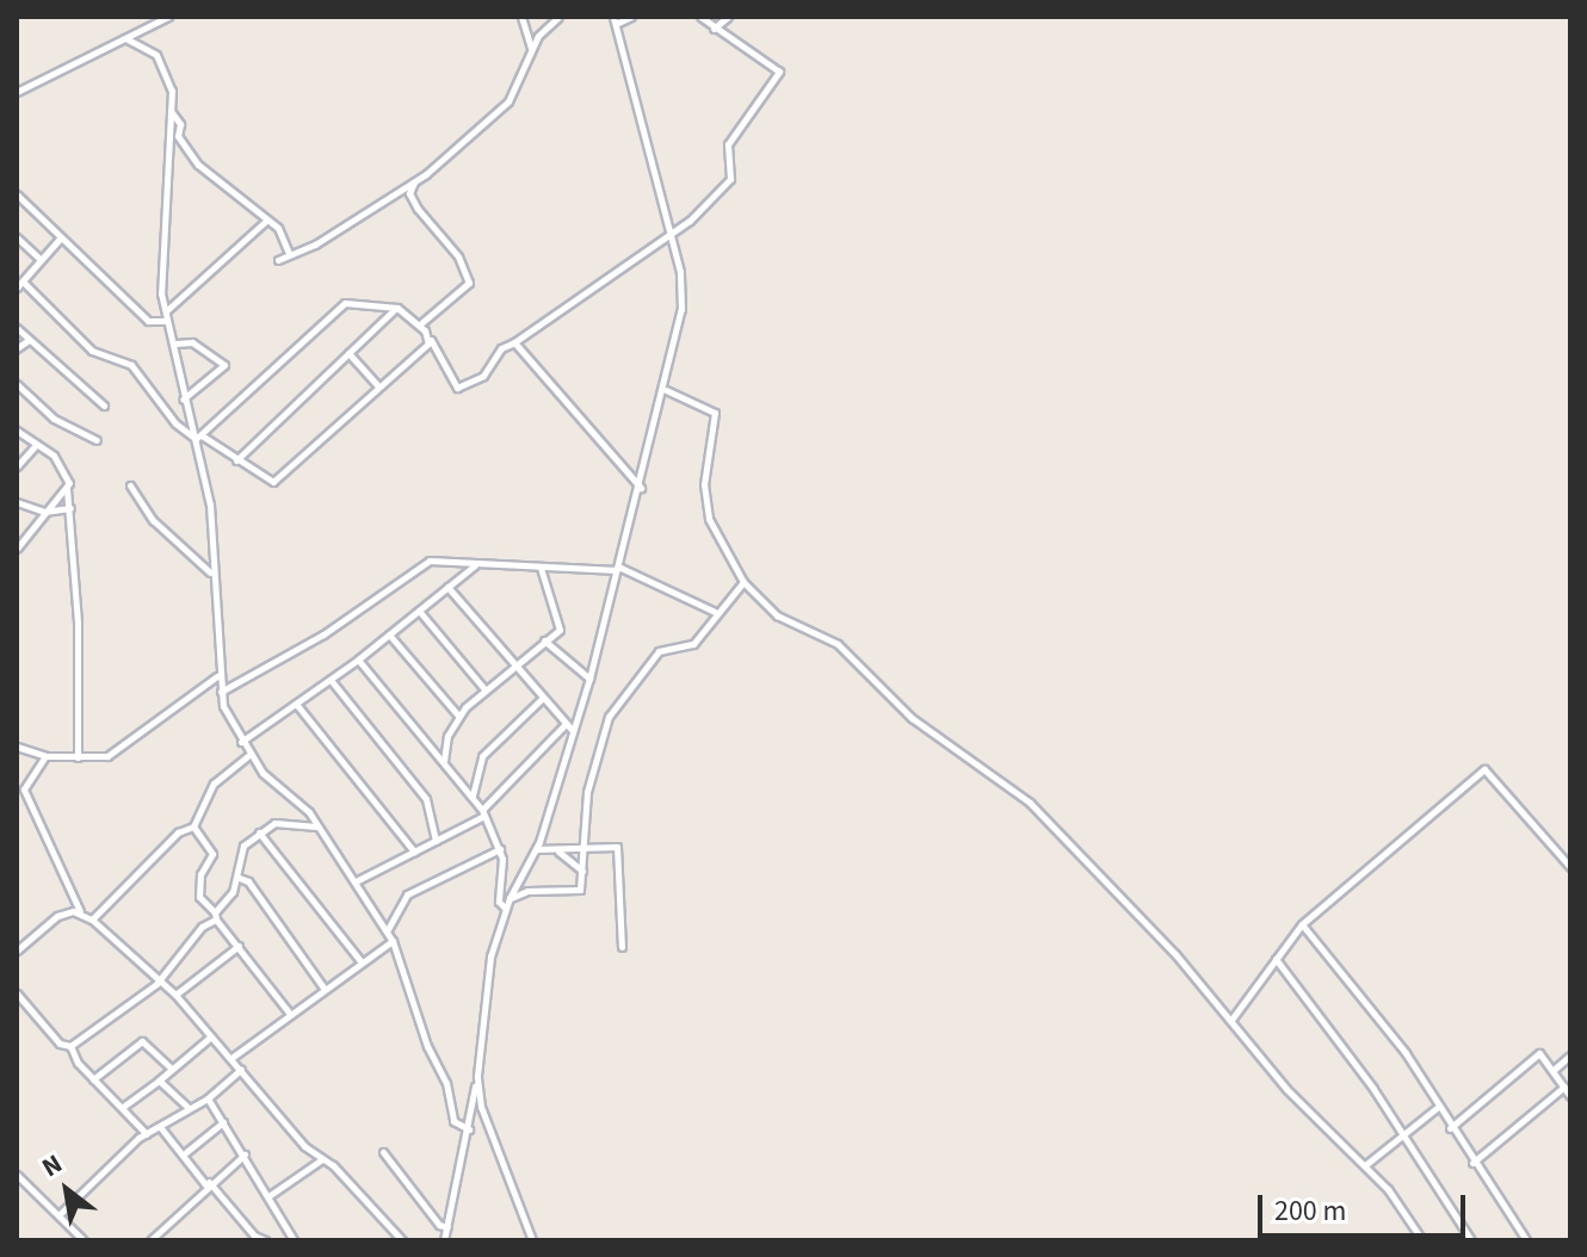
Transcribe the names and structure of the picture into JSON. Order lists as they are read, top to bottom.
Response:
{
  "scale_bar": "200 m",
  "north": "top left"
}
